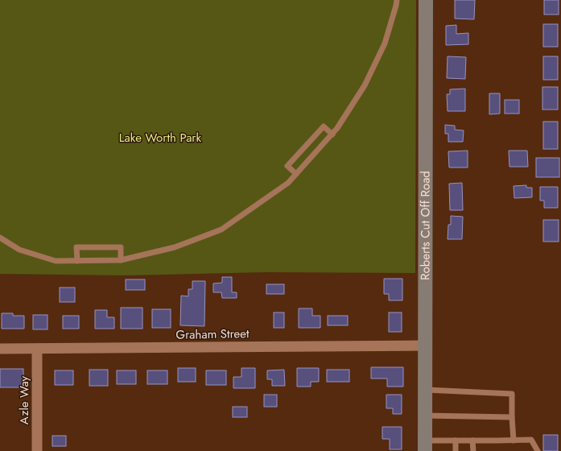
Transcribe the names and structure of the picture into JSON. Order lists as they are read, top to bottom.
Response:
{
  "streets": {
    "street": ["Roberts Cut Off Road", "Graham Street", "Azle Way"]
  },
  "crossings": [
    ["Roberts Cut Off Road", "Graham Street"],
    ["Graham Street", "Azle Way"]
  ],
  "parks": ["Lake Worth Park"]
}
